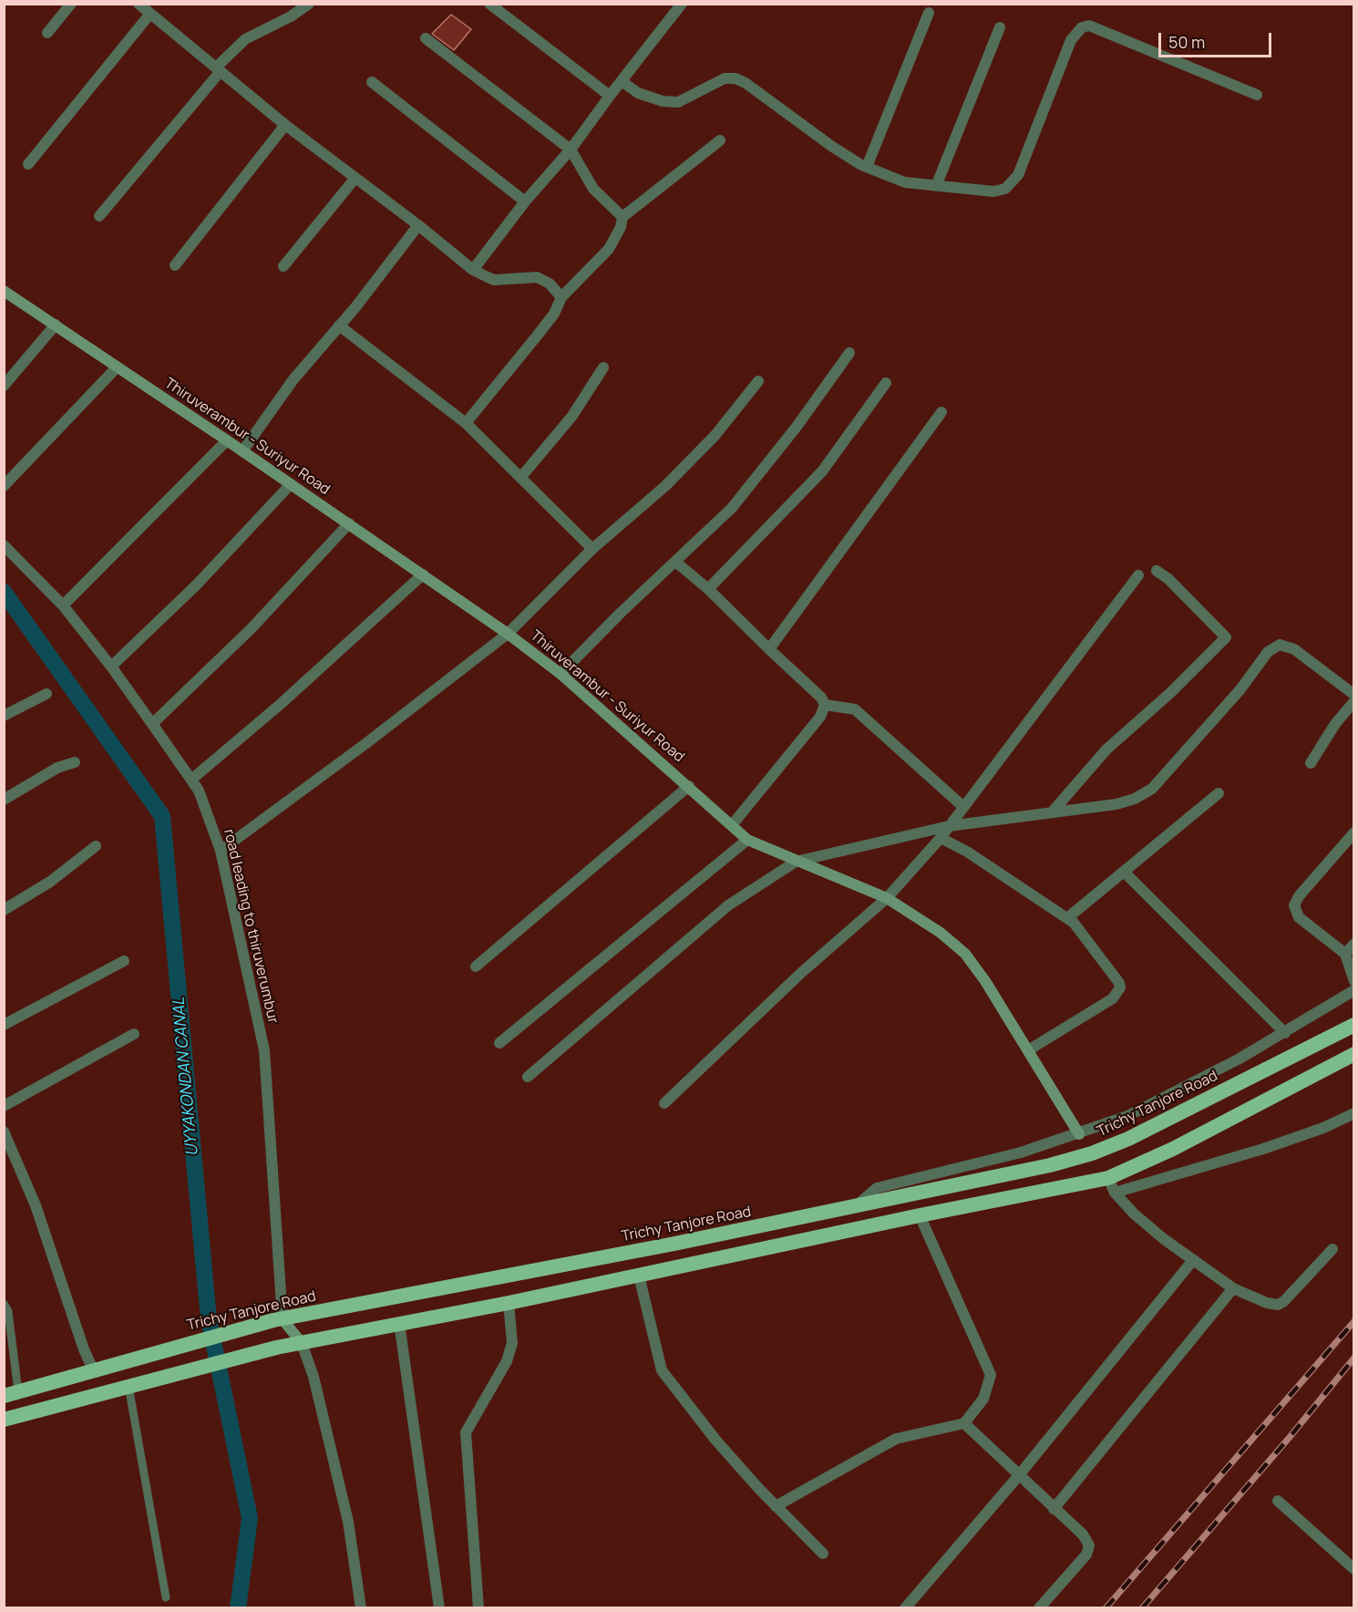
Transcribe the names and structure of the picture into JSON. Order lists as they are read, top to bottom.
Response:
{
  "streets": {
    "highway": ["Trichy Tanjore Road"],
    "main road": ["Thiruverambur - Suriyur Road"],
    "street": ["road leading to thiruverumbur"]
  },
  "crossings": [
    ["road leading to thiruverumbur", "Trichy Tanjore Road"]
  ],
  "water": ["UYYAKONDAN CANAL"],
  "scale_bar": "50 m"
}
